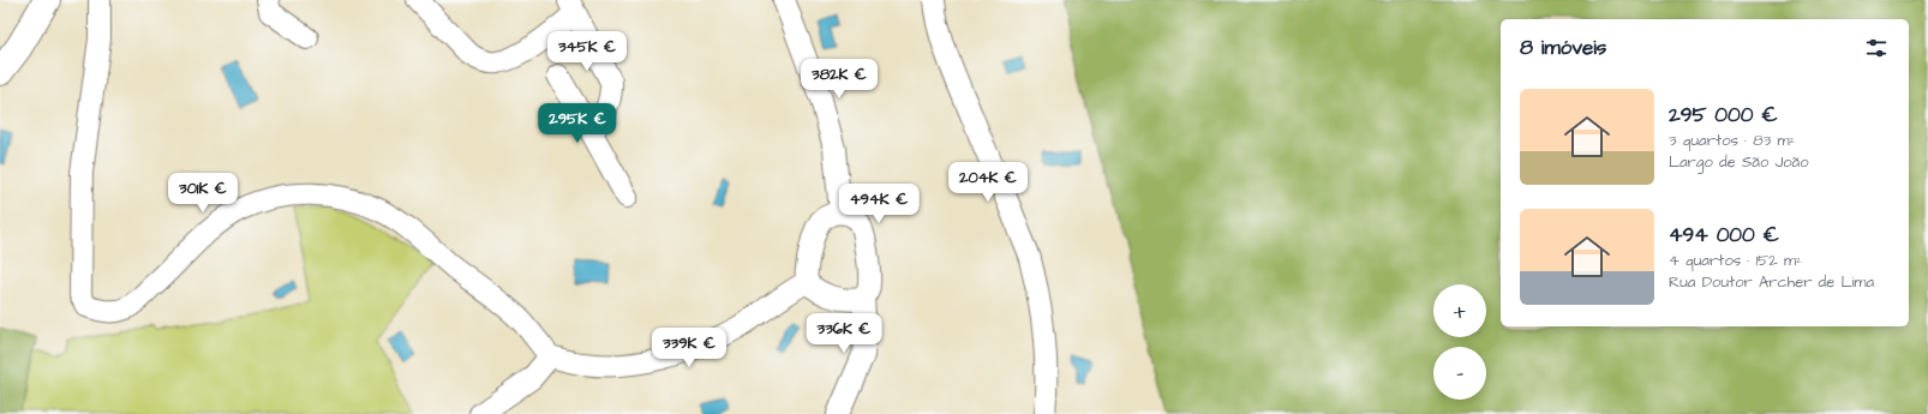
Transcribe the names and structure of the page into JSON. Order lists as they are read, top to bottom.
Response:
{
  "page": {
    "heading": "8 imóveis",
    "price": [
      "345K €",
      "382K €",
      "295K €",
      "204K €",
      "301K €",
      "494K €",
      "336K €",
      "339K €"
    ],
    "list": [
      {
        "name": "295 000 €",
        "note": "3 quartos · 83 m² · Largo de São João"
      },
      {
        "name": "494 000 €",
        "note": "4 quartos · 152 m² · Rua Doutor Archer de Lima"
      }
    ],
    "map_buttons": ["+", "−"]
  }
}
